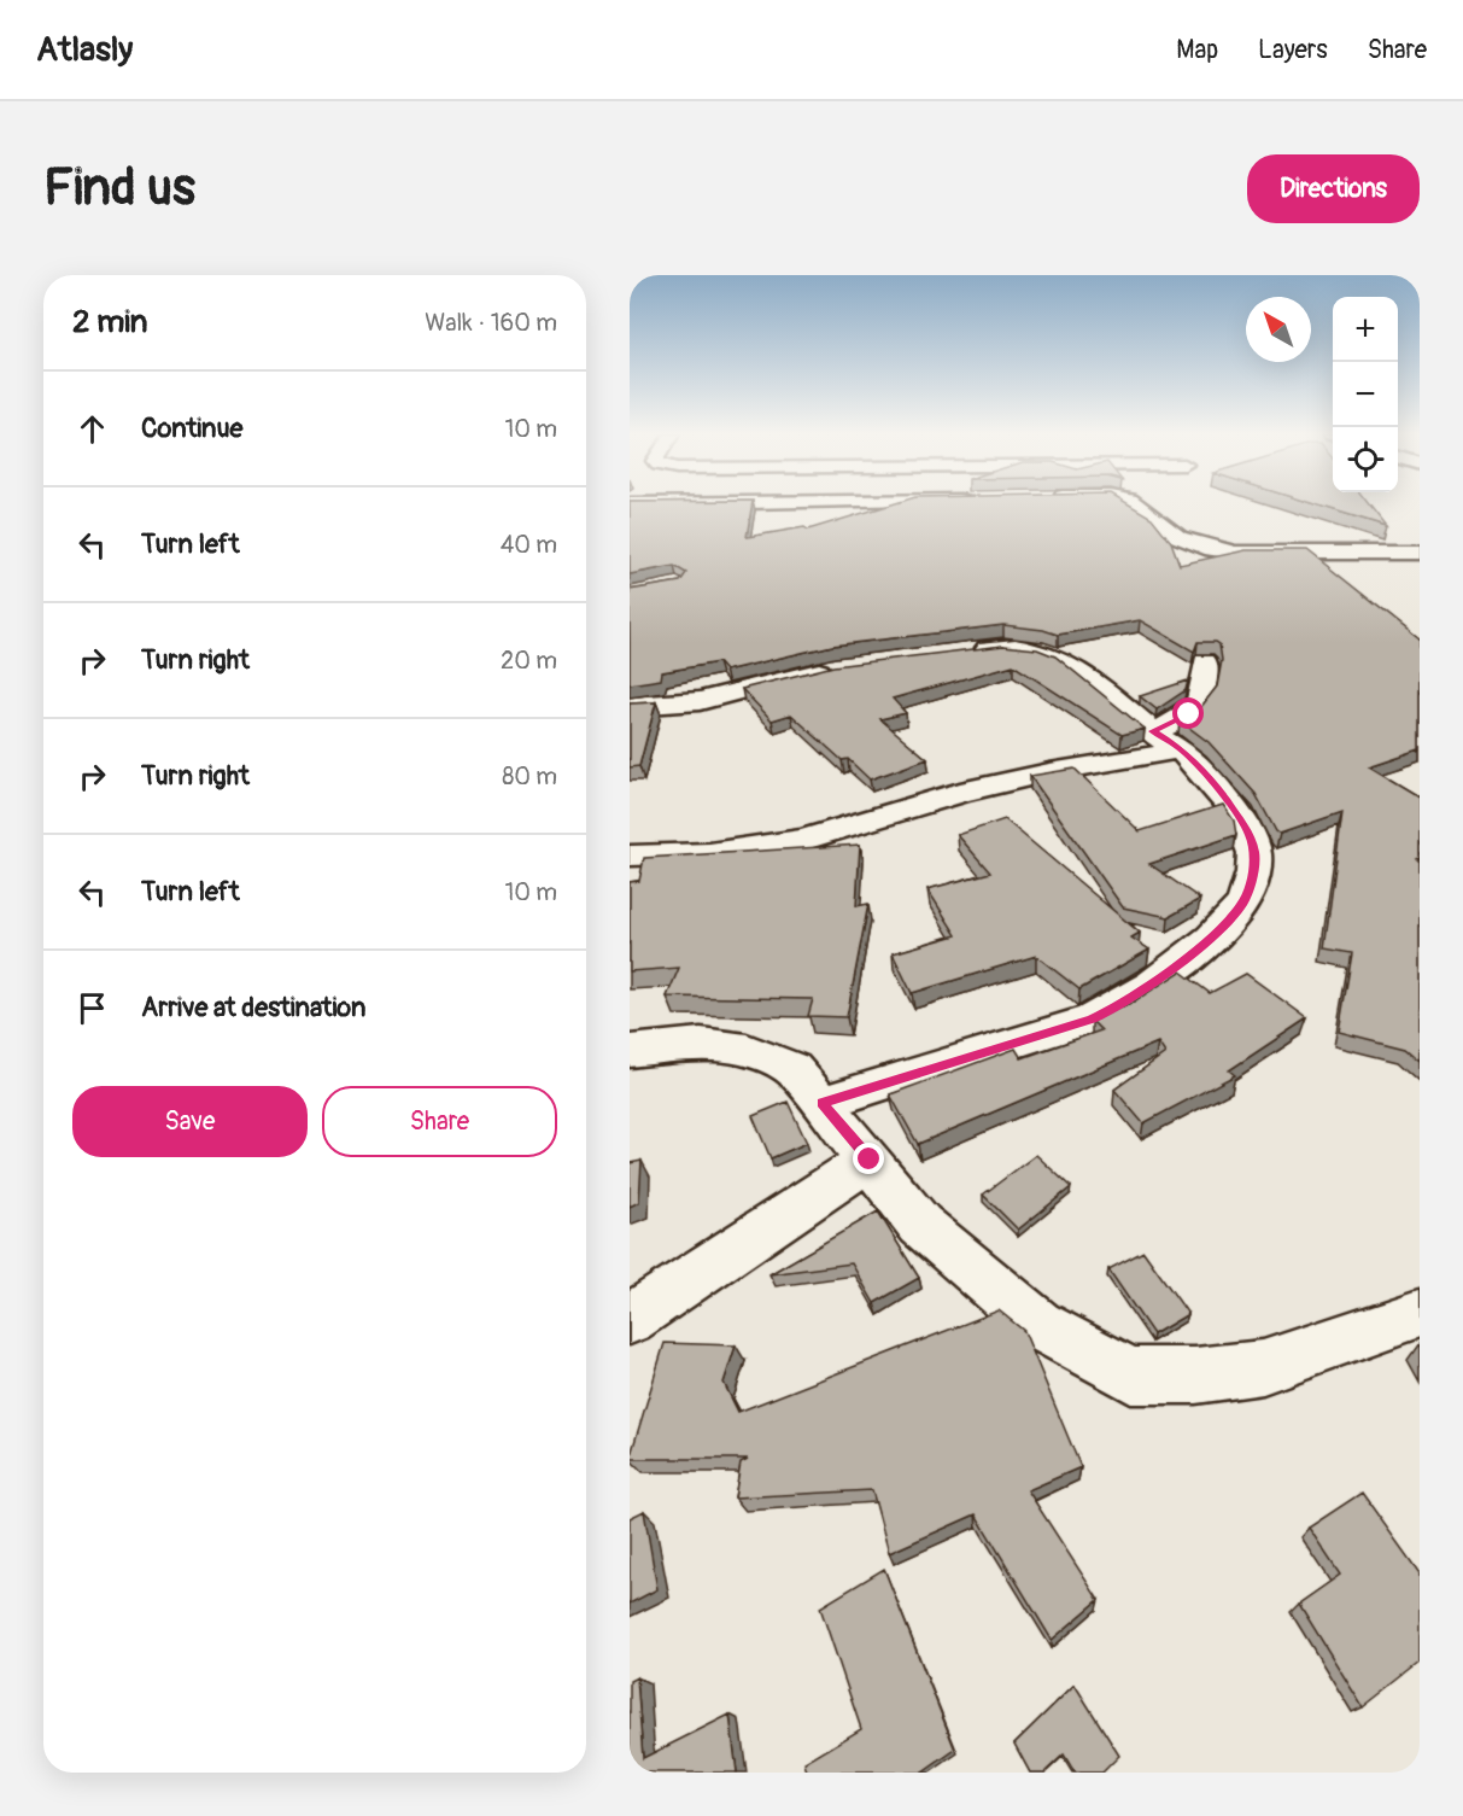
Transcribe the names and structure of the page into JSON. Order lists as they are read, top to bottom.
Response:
{
  "north": "top left",
  "page": {
    "header": "Atlasly",
    "nav": ["Map", "Layers", "Share"],
    "buttons": [
      "Directions",
      ["Save", "Share"]
    ],
    "title": "Find us",
    "heading": ["2 min", "Walk · 160 m"],
    "map_buttons": ["+", "−"],
    "list": [
      ["Continue", "10 m"],
      ["Turn left", "40 m"],
      ["Turn right", "20 m"],
      ["Turn right", "80 m"],
      ["Turn left", "10 m"],
      "Arrive at destination"
    ]
  }
}
